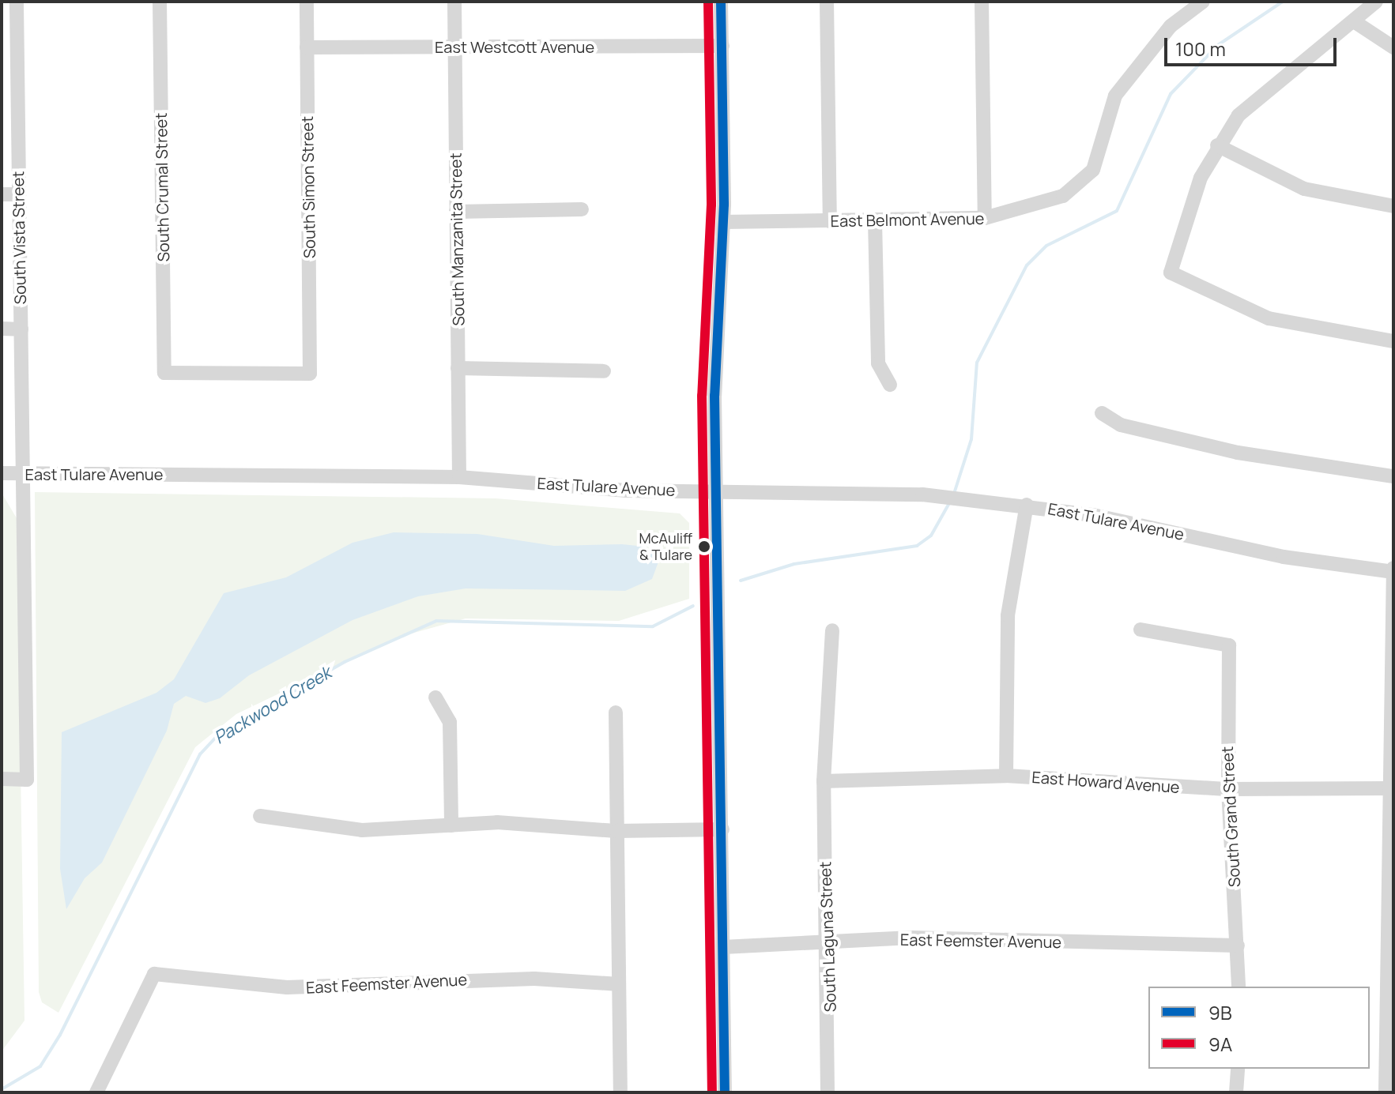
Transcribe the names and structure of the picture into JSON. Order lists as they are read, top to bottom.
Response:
{
  "streets": {
    "street": [
      "East Westcott Avenue",
      "South Crumal Street",
      "South Simon Street",
      "East Belmont Avenue",
      "South Vista Street",
      "South Manzanita Street",
      "East Tulare Avenue",
      "East Howard Avenue",
      "South Grand Street",
      "South Laguna Street",
      "East Feemster Avenue"
    ]
  },
  "crossings": [
    ["East Westcott Avenue", "South Simon Street"],
    ["East Westcott Avenue", "South Manzanita Street"],
    ["South Crumal Street", "South Simon Street"],
    ["South Vista Street", "East Tulare Avenue"],
    ["South Manzanita Street", "East Tulare Avenue"],
    ["East Howard Avenue", "South Grand Street"],
    ["East Howard Avenue", "South Laguna Street"],
    ["South Grand Street", "East Feemster Avenue"],
    ["South Laguna Street", "East Feemster Avenue"]
  ],
  "water": ["Packwood Creek"],
  "places": ["McAuliff & Tulare"],
  "lines": ["transit line 9B", "transit line 9A"],
  "legend": ["9B", "9A"],
  "scale_bar": "100 m"
}
